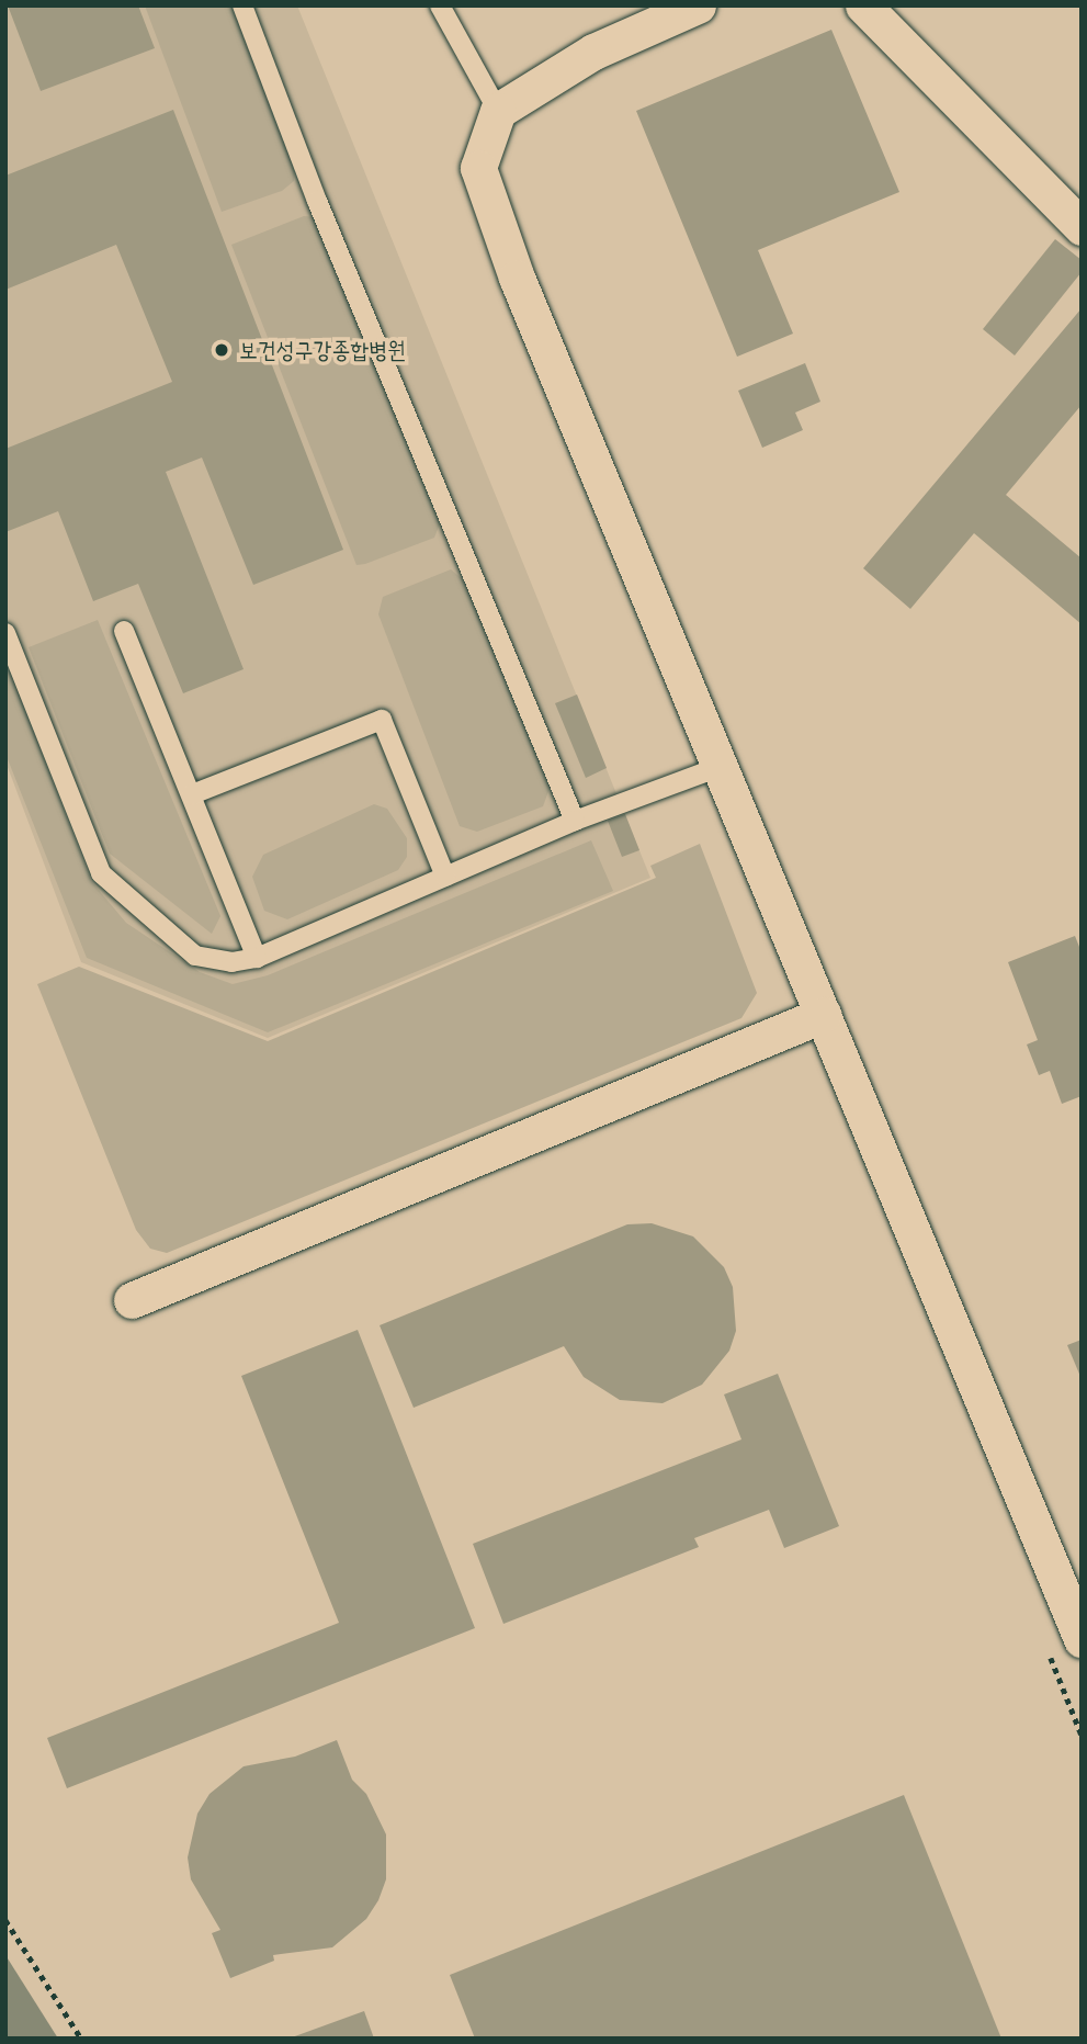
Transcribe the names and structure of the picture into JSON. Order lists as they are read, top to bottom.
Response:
{
  "places": ["보건성구강종합병원"]
}
